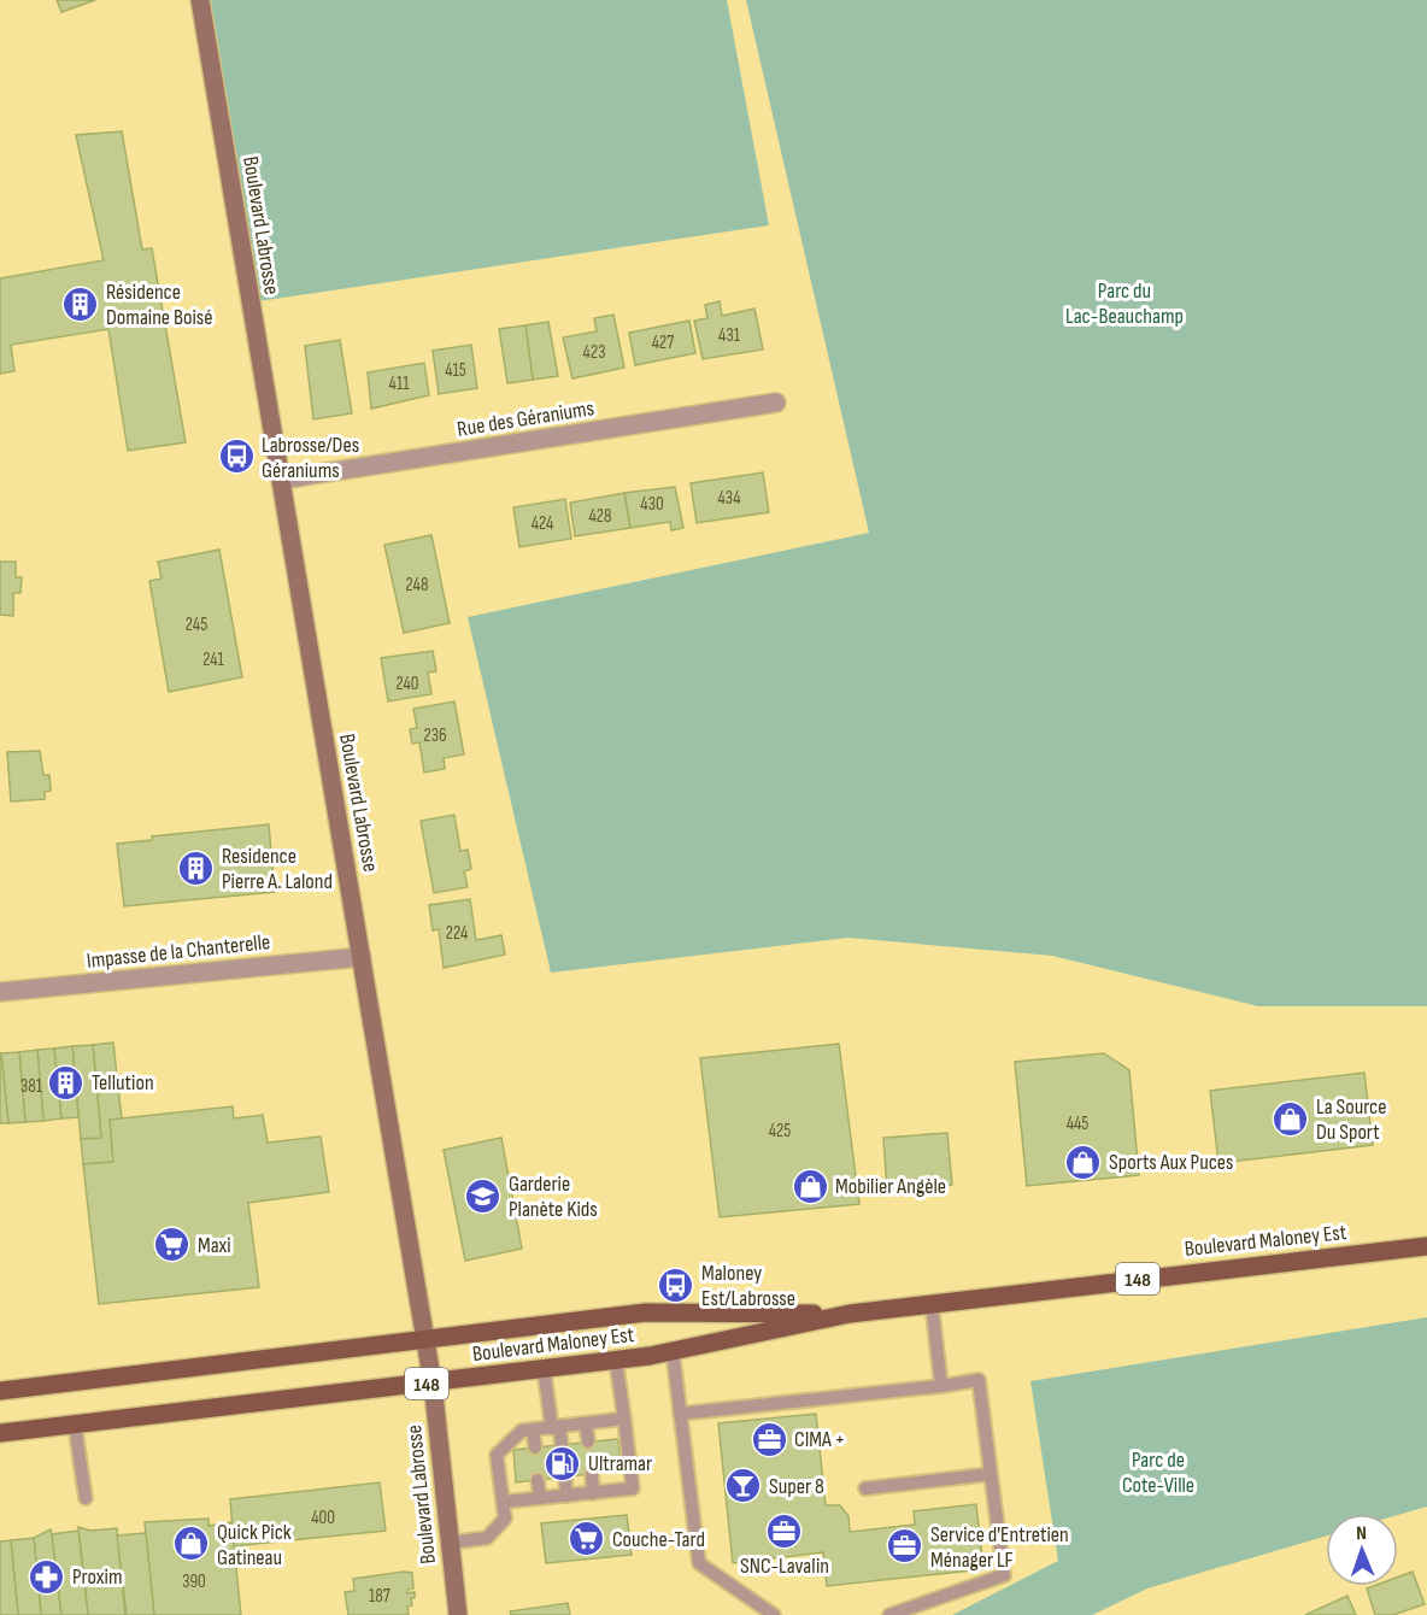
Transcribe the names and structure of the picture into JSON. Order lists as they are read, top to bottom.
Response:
{
  "streets": {
    "main road": ["Boulevard Labrosse", "Boulevard Maloney Est", "148"],
    "street": ["Rue des Géraniums", "Impasse de la Chanterelle"]
  },
  "crossings": [
    ["Boulevard Labrosse", "Rue des Géraniums"],
    ["Boulevard Labrosse", "Impasse de la Chanterelle"],
    ["Boulevard Labrosse", "Boulevard Maloney Est"]
  ],
  "parks": ["Parc du Lac-Beauchamp", "Parc de Cote-Ville"],
  "places": {
    "building": ["Résidence Domaine Boisé", "Residence Pierre A. Lalond", "Tellution"],
    "bus stop": ["Labrosse/Des Géraniums", "Maloney Est/Labrosse"],
    "shop": [
      "La Source Du Sport",
      "Sports Aux Puces",
      "Mobilier Angèle",
      "Quick Pick Gatineau"
    ],
    "school or university": ["Garderie Planète Kids"],
    "supermarket": ["Maxi", "Couche-Tard"],
    "office": ["CIMA +", "SNC-Lavalin", "Service d'Entretien Ménager LF"],
    "fuel station": ["Ultramar"],
    "bar": ["Super 8"],
    "pharmacy": ["Proxim"]
  },
  "house_numbers": [
    "431",
    "427",
    "423",
    "415",
    "411",
    "434",
    "430",
    "428",
    "424",
    "248",
    "245",
    "241",
    "240",
    "236",
    "224",
    "381",
    "445",
    "425",
    "400",
    "390",
    "187"
  ],
  "north": "top"
}
